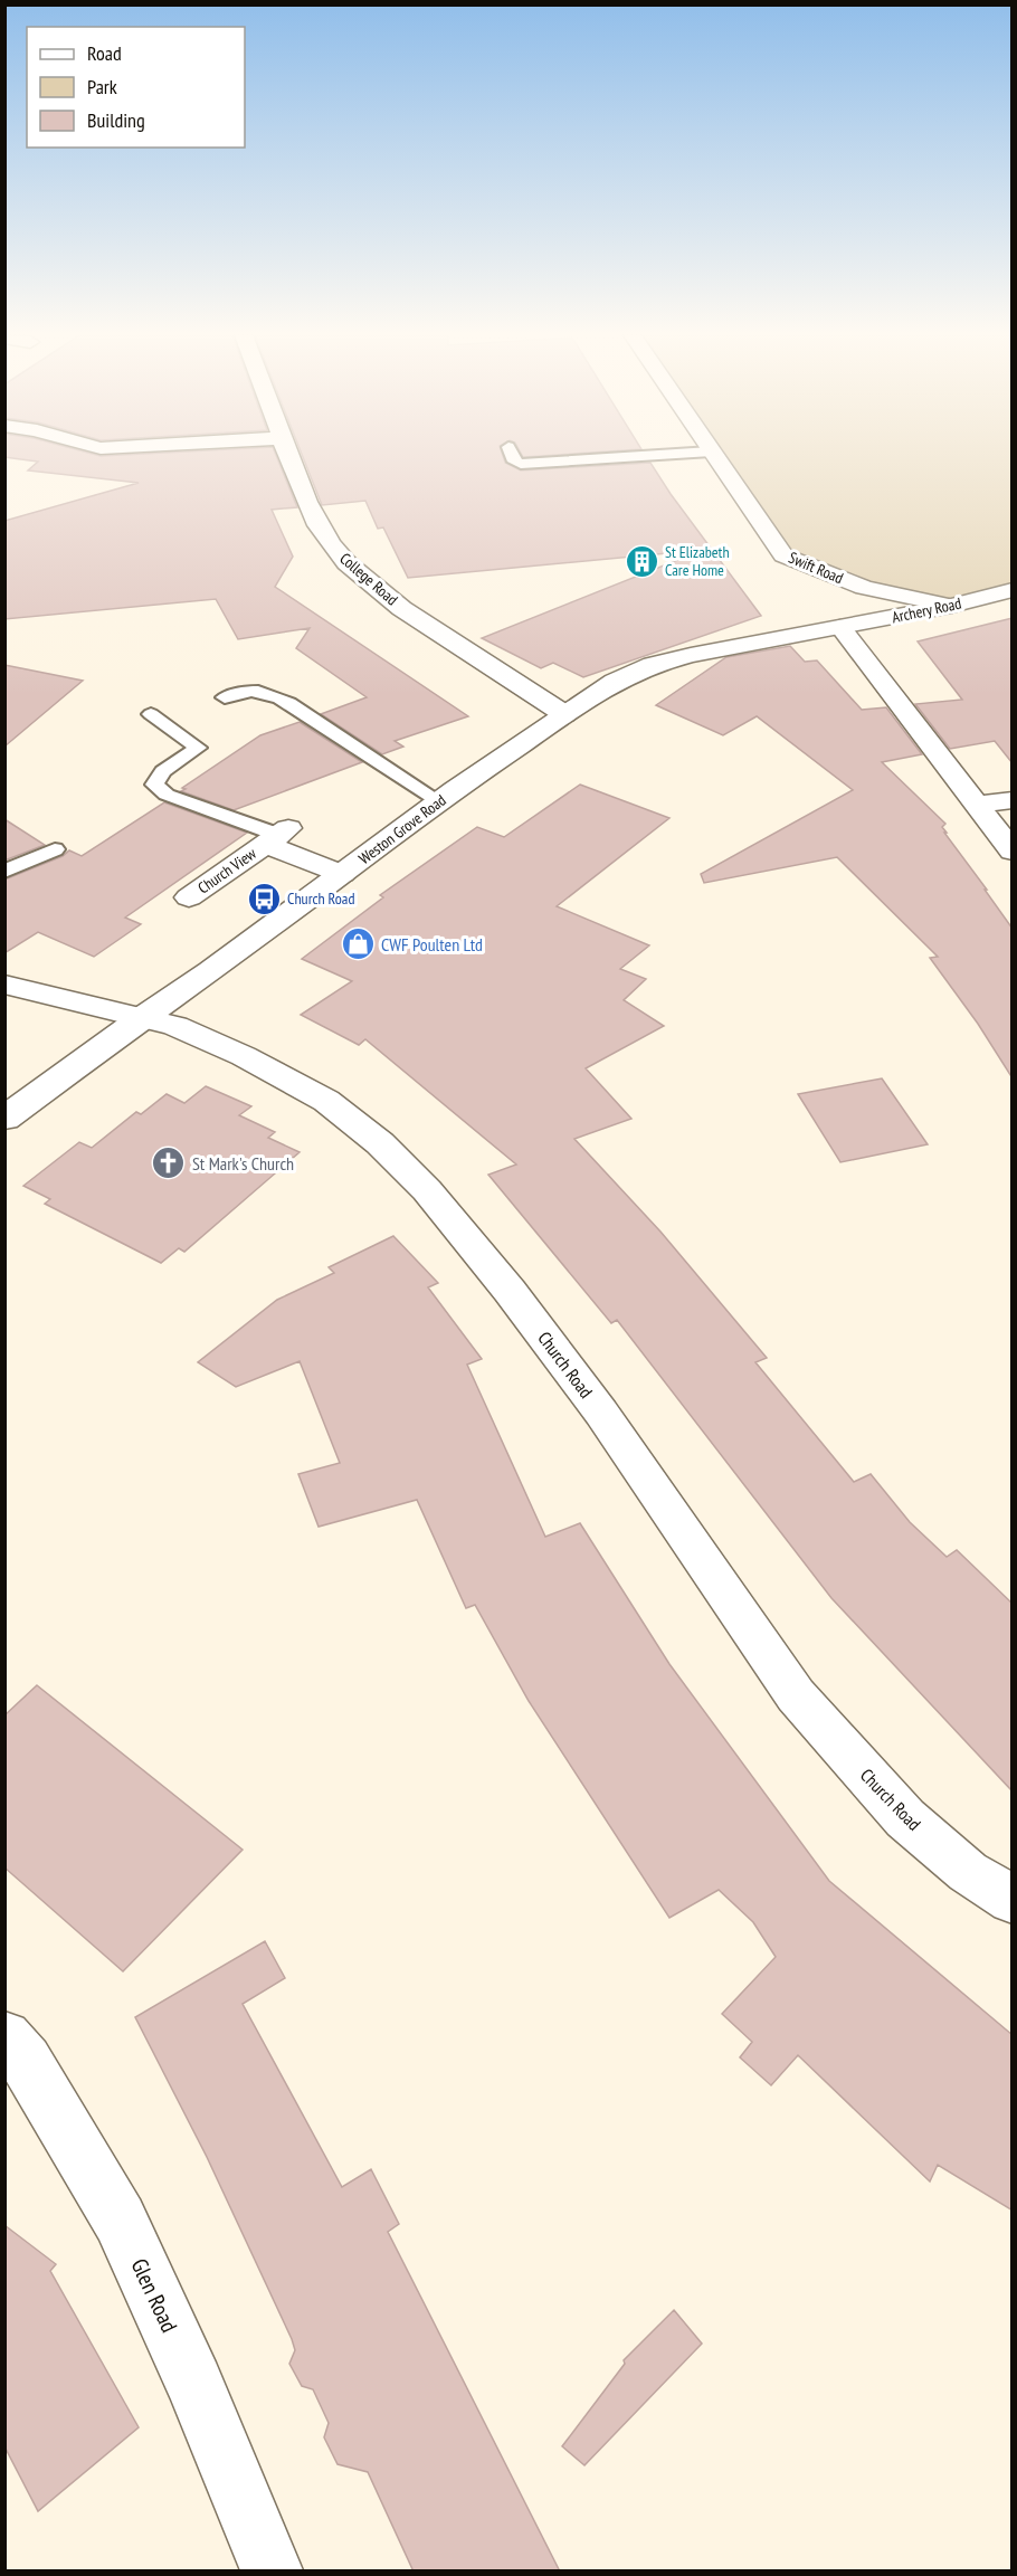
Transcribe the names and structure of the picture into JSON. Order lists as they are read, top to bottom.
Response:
{
  "streets": {
    "street": [
      "Swift Road",
      "College Road",
      "Archery Road",
      "Weston Grove Road",
      "Church View",
      "Church Road",
      "Glen Road"
    ]
  },
  "crossings": [
    ["Swift Road", "Archery Road"],
    ["College Road", "Weston Grove Road"],
    ["Archery Road", "Weston Grove Road"],
    ["Weston Grove Road", "Church View"],
    ["Weston Grove Road", "Church Road"]
  ],
  "places": {
    "building": ["St Elizabeth Care Home"],
    "bus stop": ["Church Road"],
    "shop": ["CWF Poulten Ltd"],
    "church": ["St Mark's Church"]
  },
  "legend": ["Road", "Park", "Building"]
}
